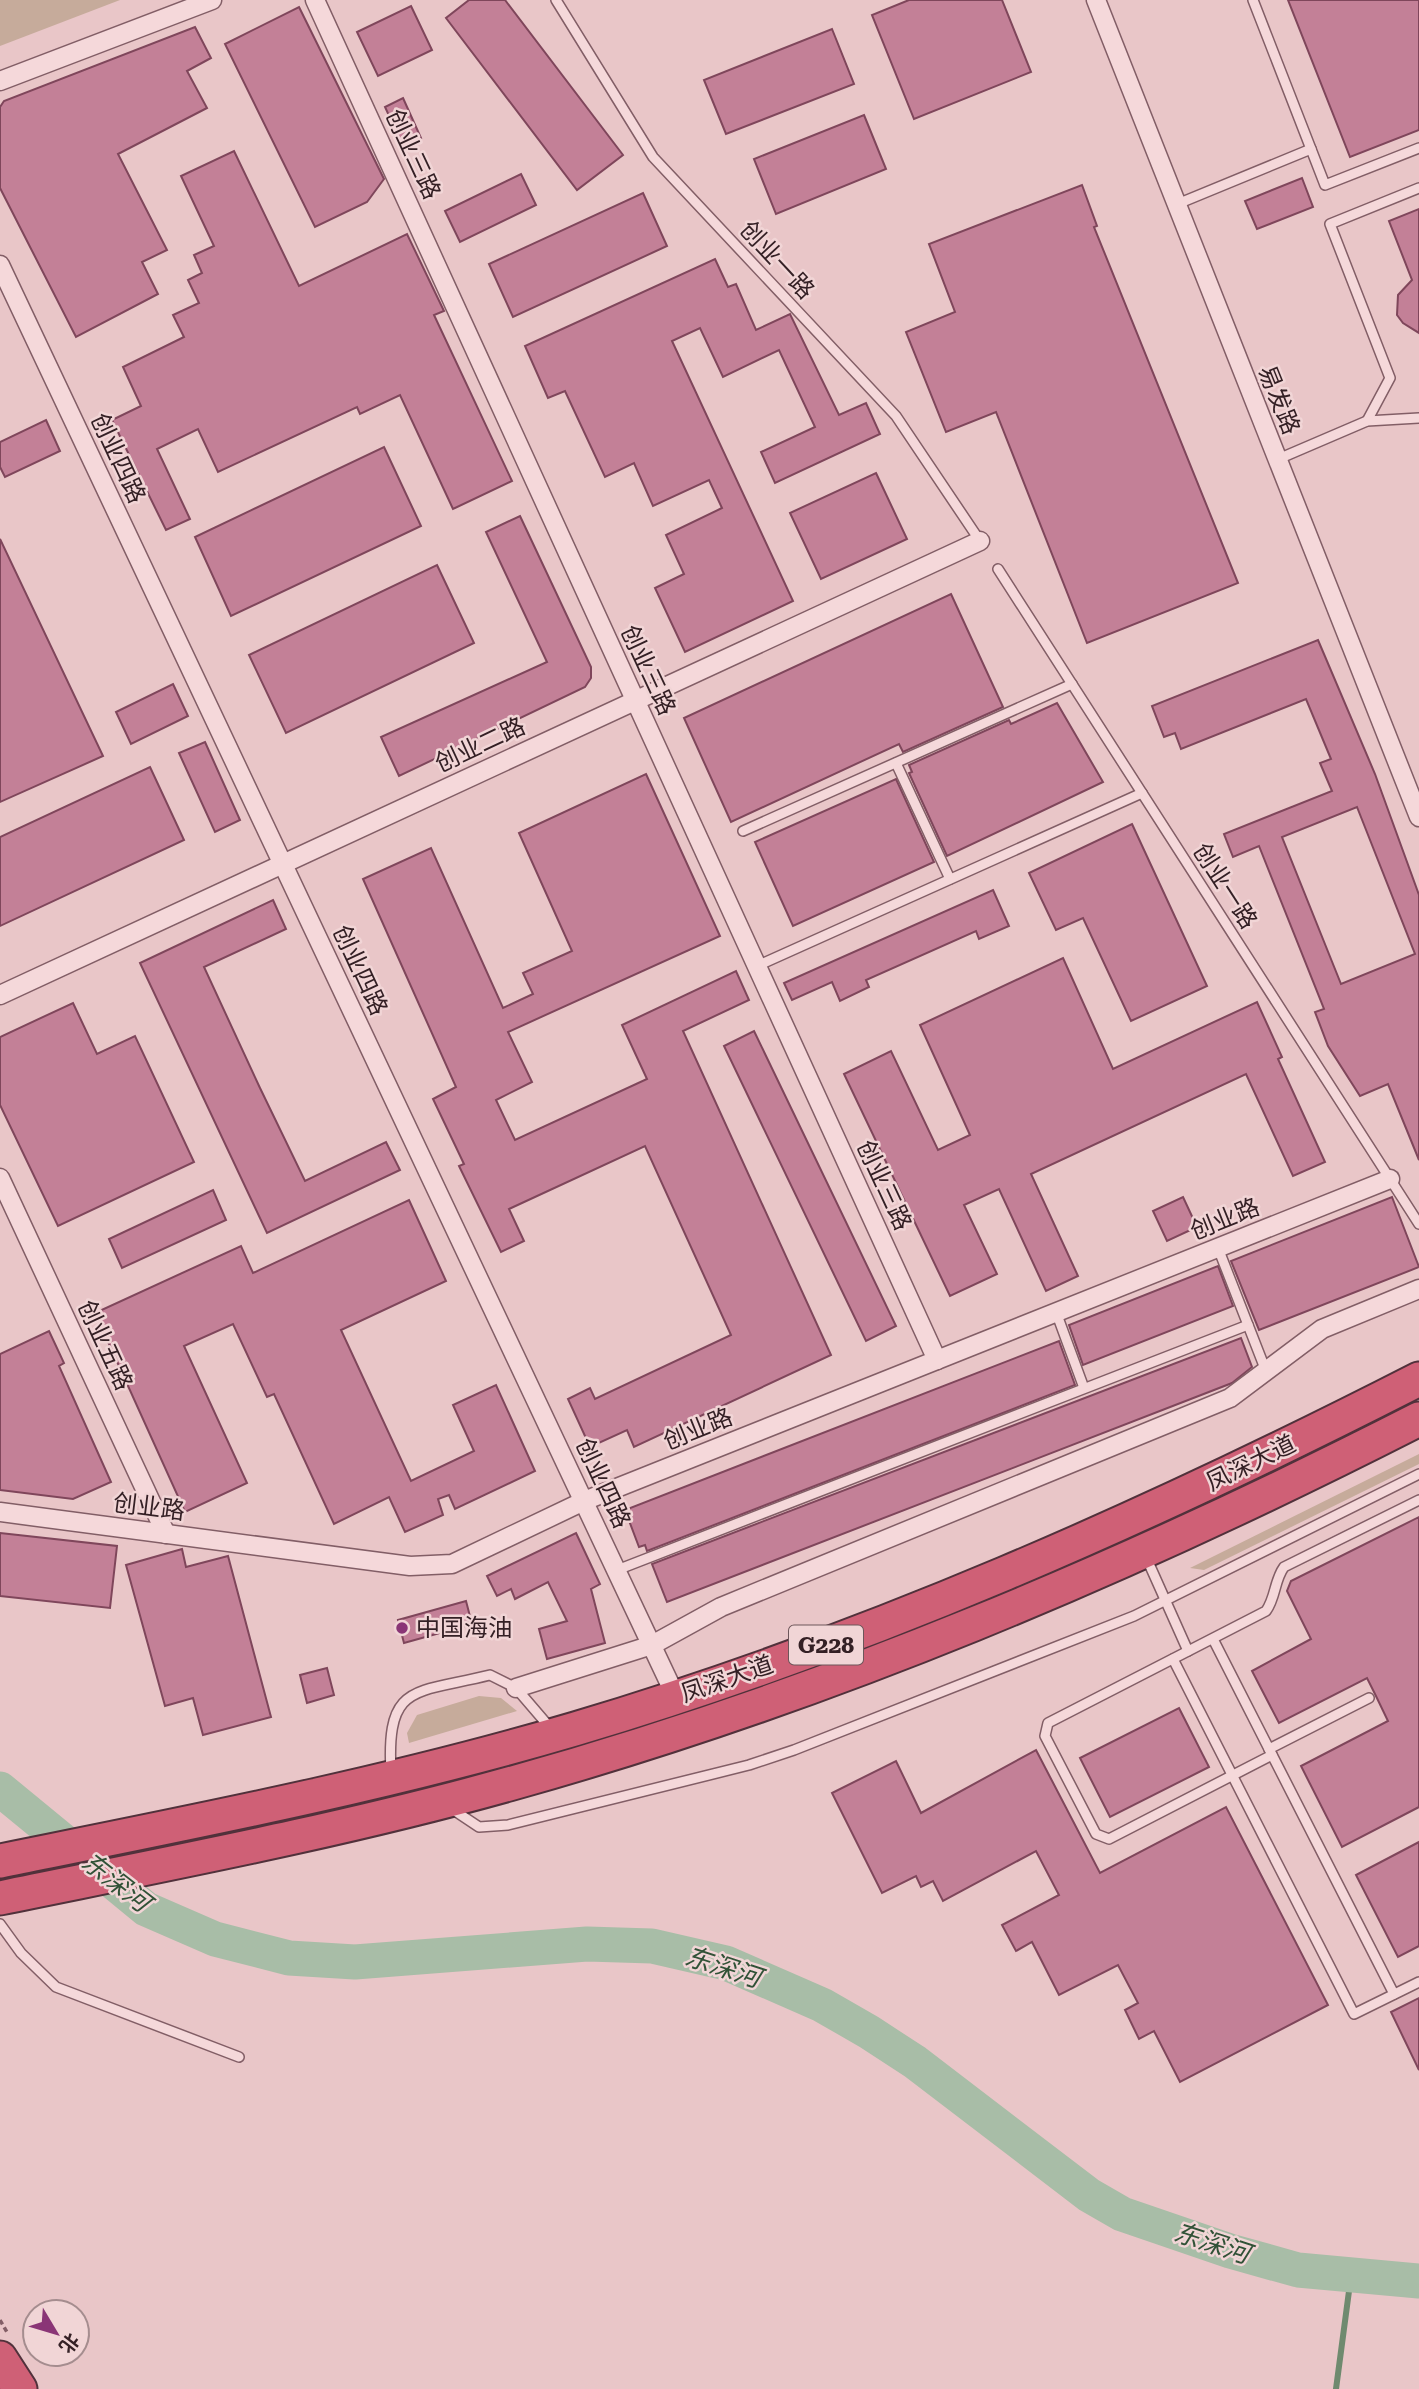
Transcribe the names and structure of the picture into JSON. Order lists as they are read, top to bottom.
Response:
{
  "streets": {
    "highway": ["凤深大道", "G228"],
    "street": [
      "创业三路",
      "易发路",
      "创业四路",
      "创业二路",
      "创业路",
      "创业五路"
    ],
    "lane": ["创业一路"]
  },
  "crossings": [
    ["创业三路", "创业二路"],
    ["创业三路", "创业路"],
    ["创业一路", "创业二路"],
    ["创业一路", "创业路"],
    ["创业四路", "创业二路"],
    ["创业四路", "创业路"],
    ["创业四路", "凤深大道"],
    ["创业路", "创业五路"]
  ],
  "water": ["东深河"],
  "places": ["中国海油"],
  "north": "bottom right"
}
